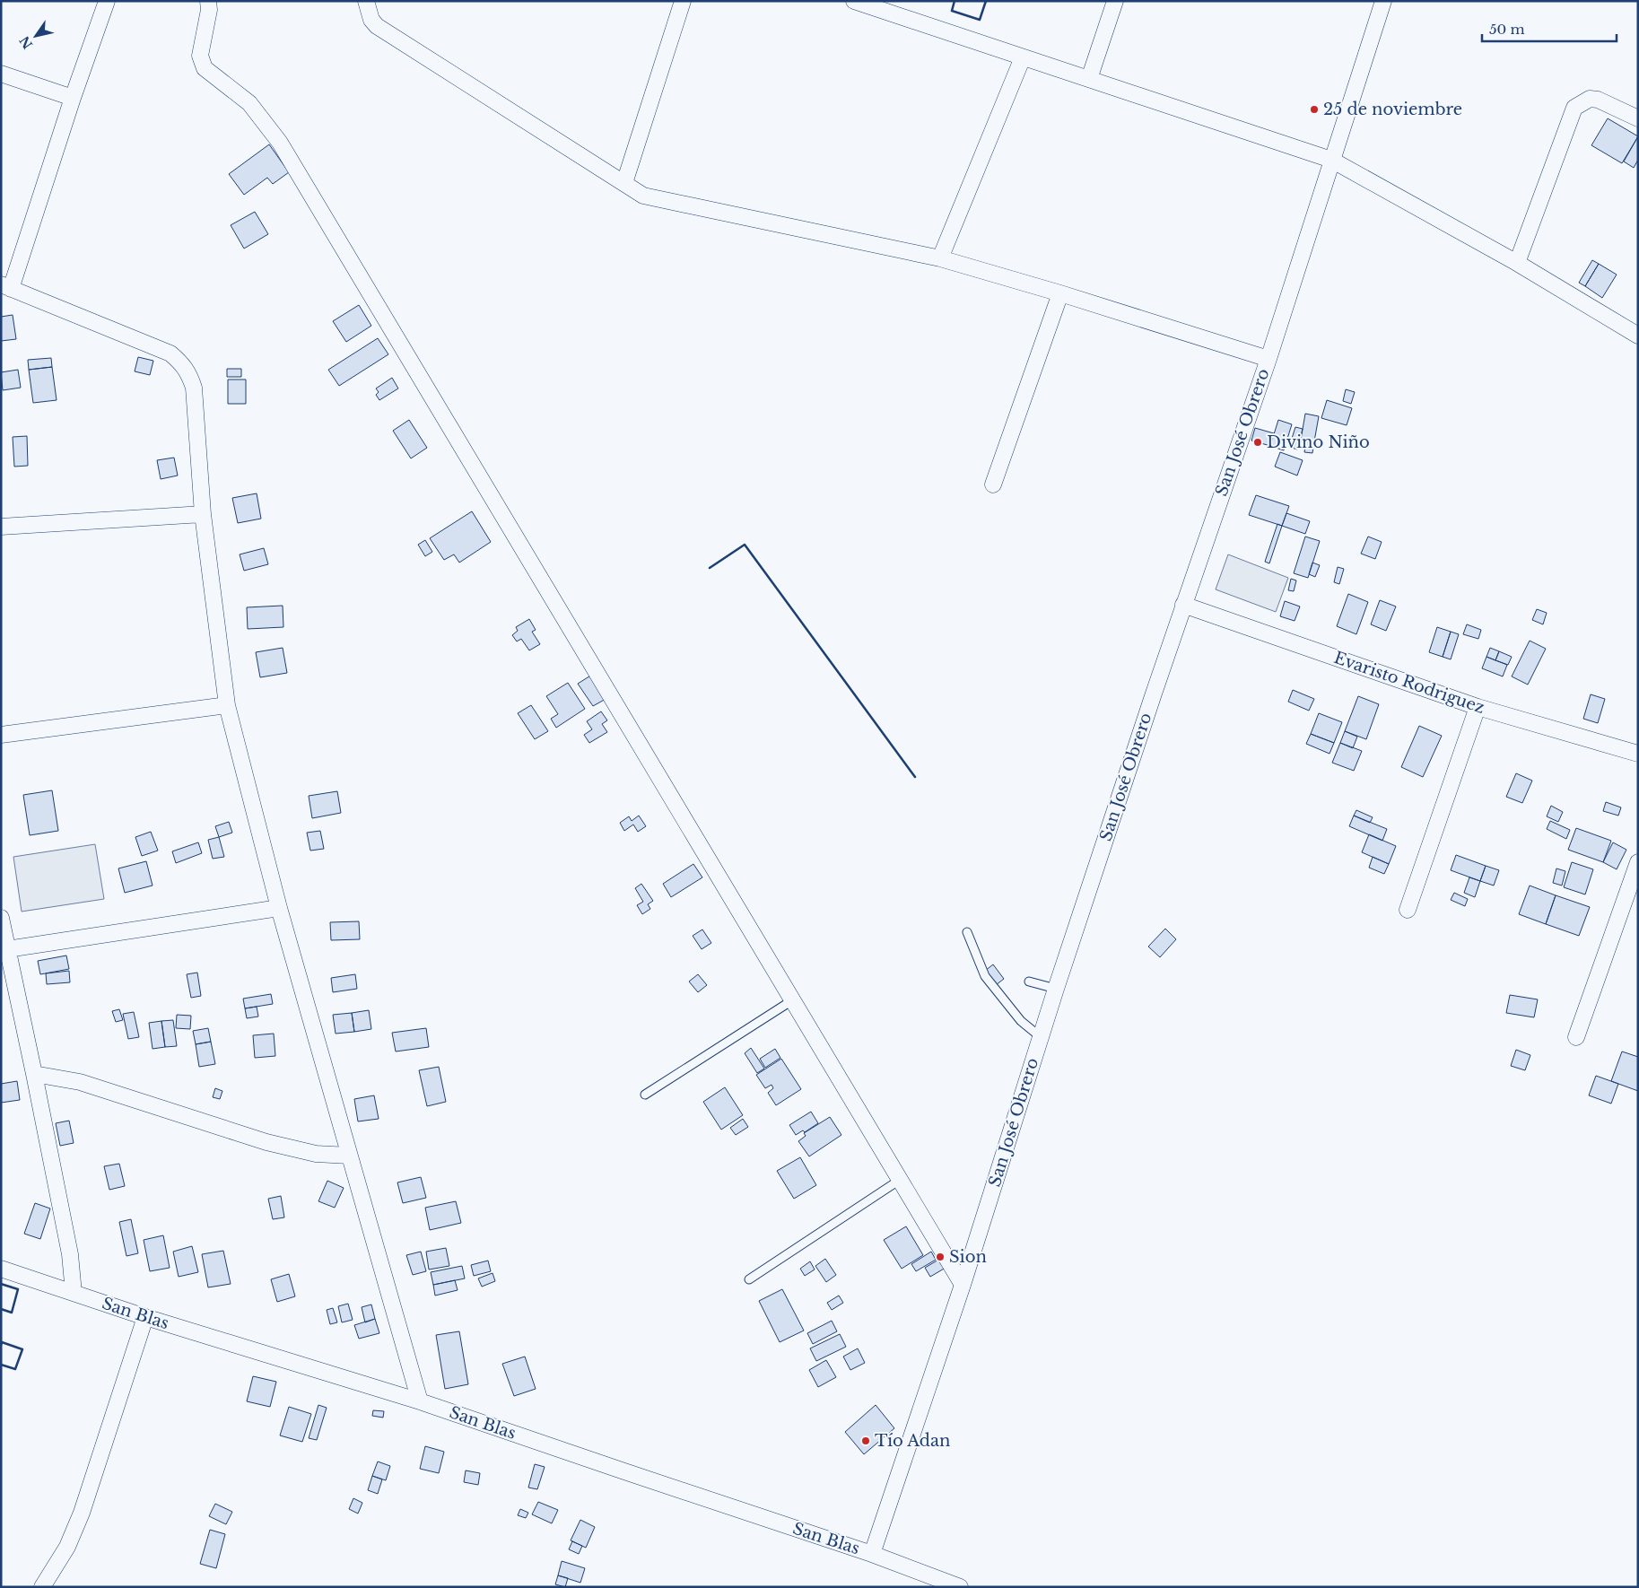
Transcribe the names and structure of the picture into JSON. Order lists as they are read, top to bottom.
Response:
{
  "streets": {
    "street": ["San José Obrero", "Evaristo Rodriguez", "San Blas"]
  },
  "crossings": [
    ["San José Obrero", "Evaristo Rodriguez"],
    ["San José Obrero", "San Blas"]
  ],
  "places": [
    "25 de noviembre",
    "Divino Niño",
    "Sion",
    "Tío Adan"
  ],
  "scale_bar": "50 m",
  "north": "bottom left"
}
